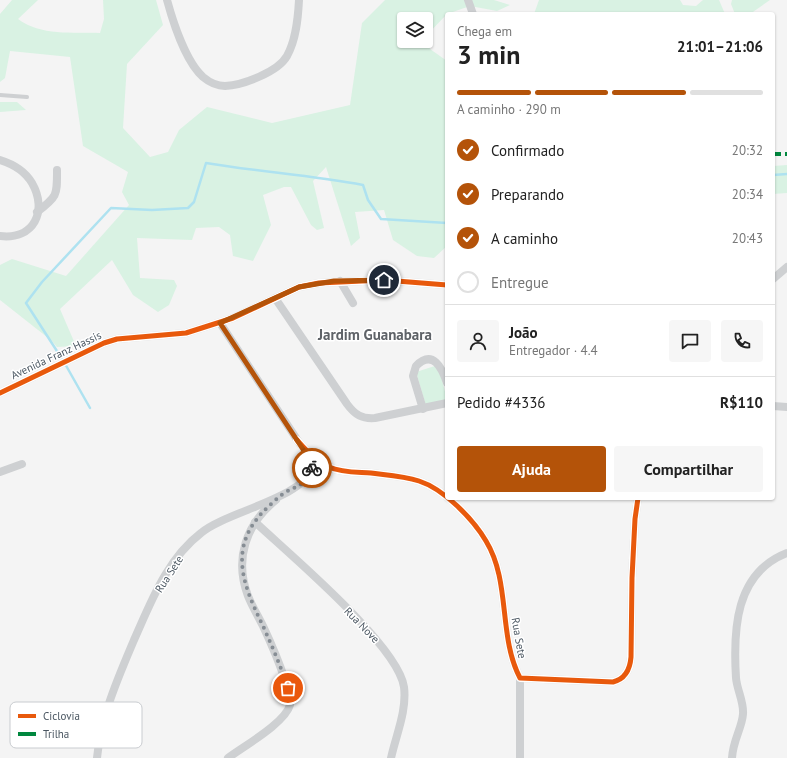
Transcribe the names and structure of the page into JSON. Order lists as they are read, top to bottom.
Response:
{
  "streets": {
    "street": ["Avenida Franz Hassis", "Rua Sete", "Rua Nove"]
  },
  "districts": ["Jardim Guanabara"],
  "legend": ["Ciclovia", "Trilha"],
  "page": {
    "heading": ["3 min", "Chega em", "21:01–21:06"],
    "panel": [
      "João",
      "Entregador · 4.4",
      "Pedido #4336",
      "R$110"
    ],
    "bar": "A caminho · 290 m",
    "list": [
      ["Confirmado", "20:32"],
      ["Preparando", "20:34"],
      ["A caminho", "20:43"],
      "Entregue"
    ],
    "buttons": ["Ajuda", "Compartilhar"]
  }
}
